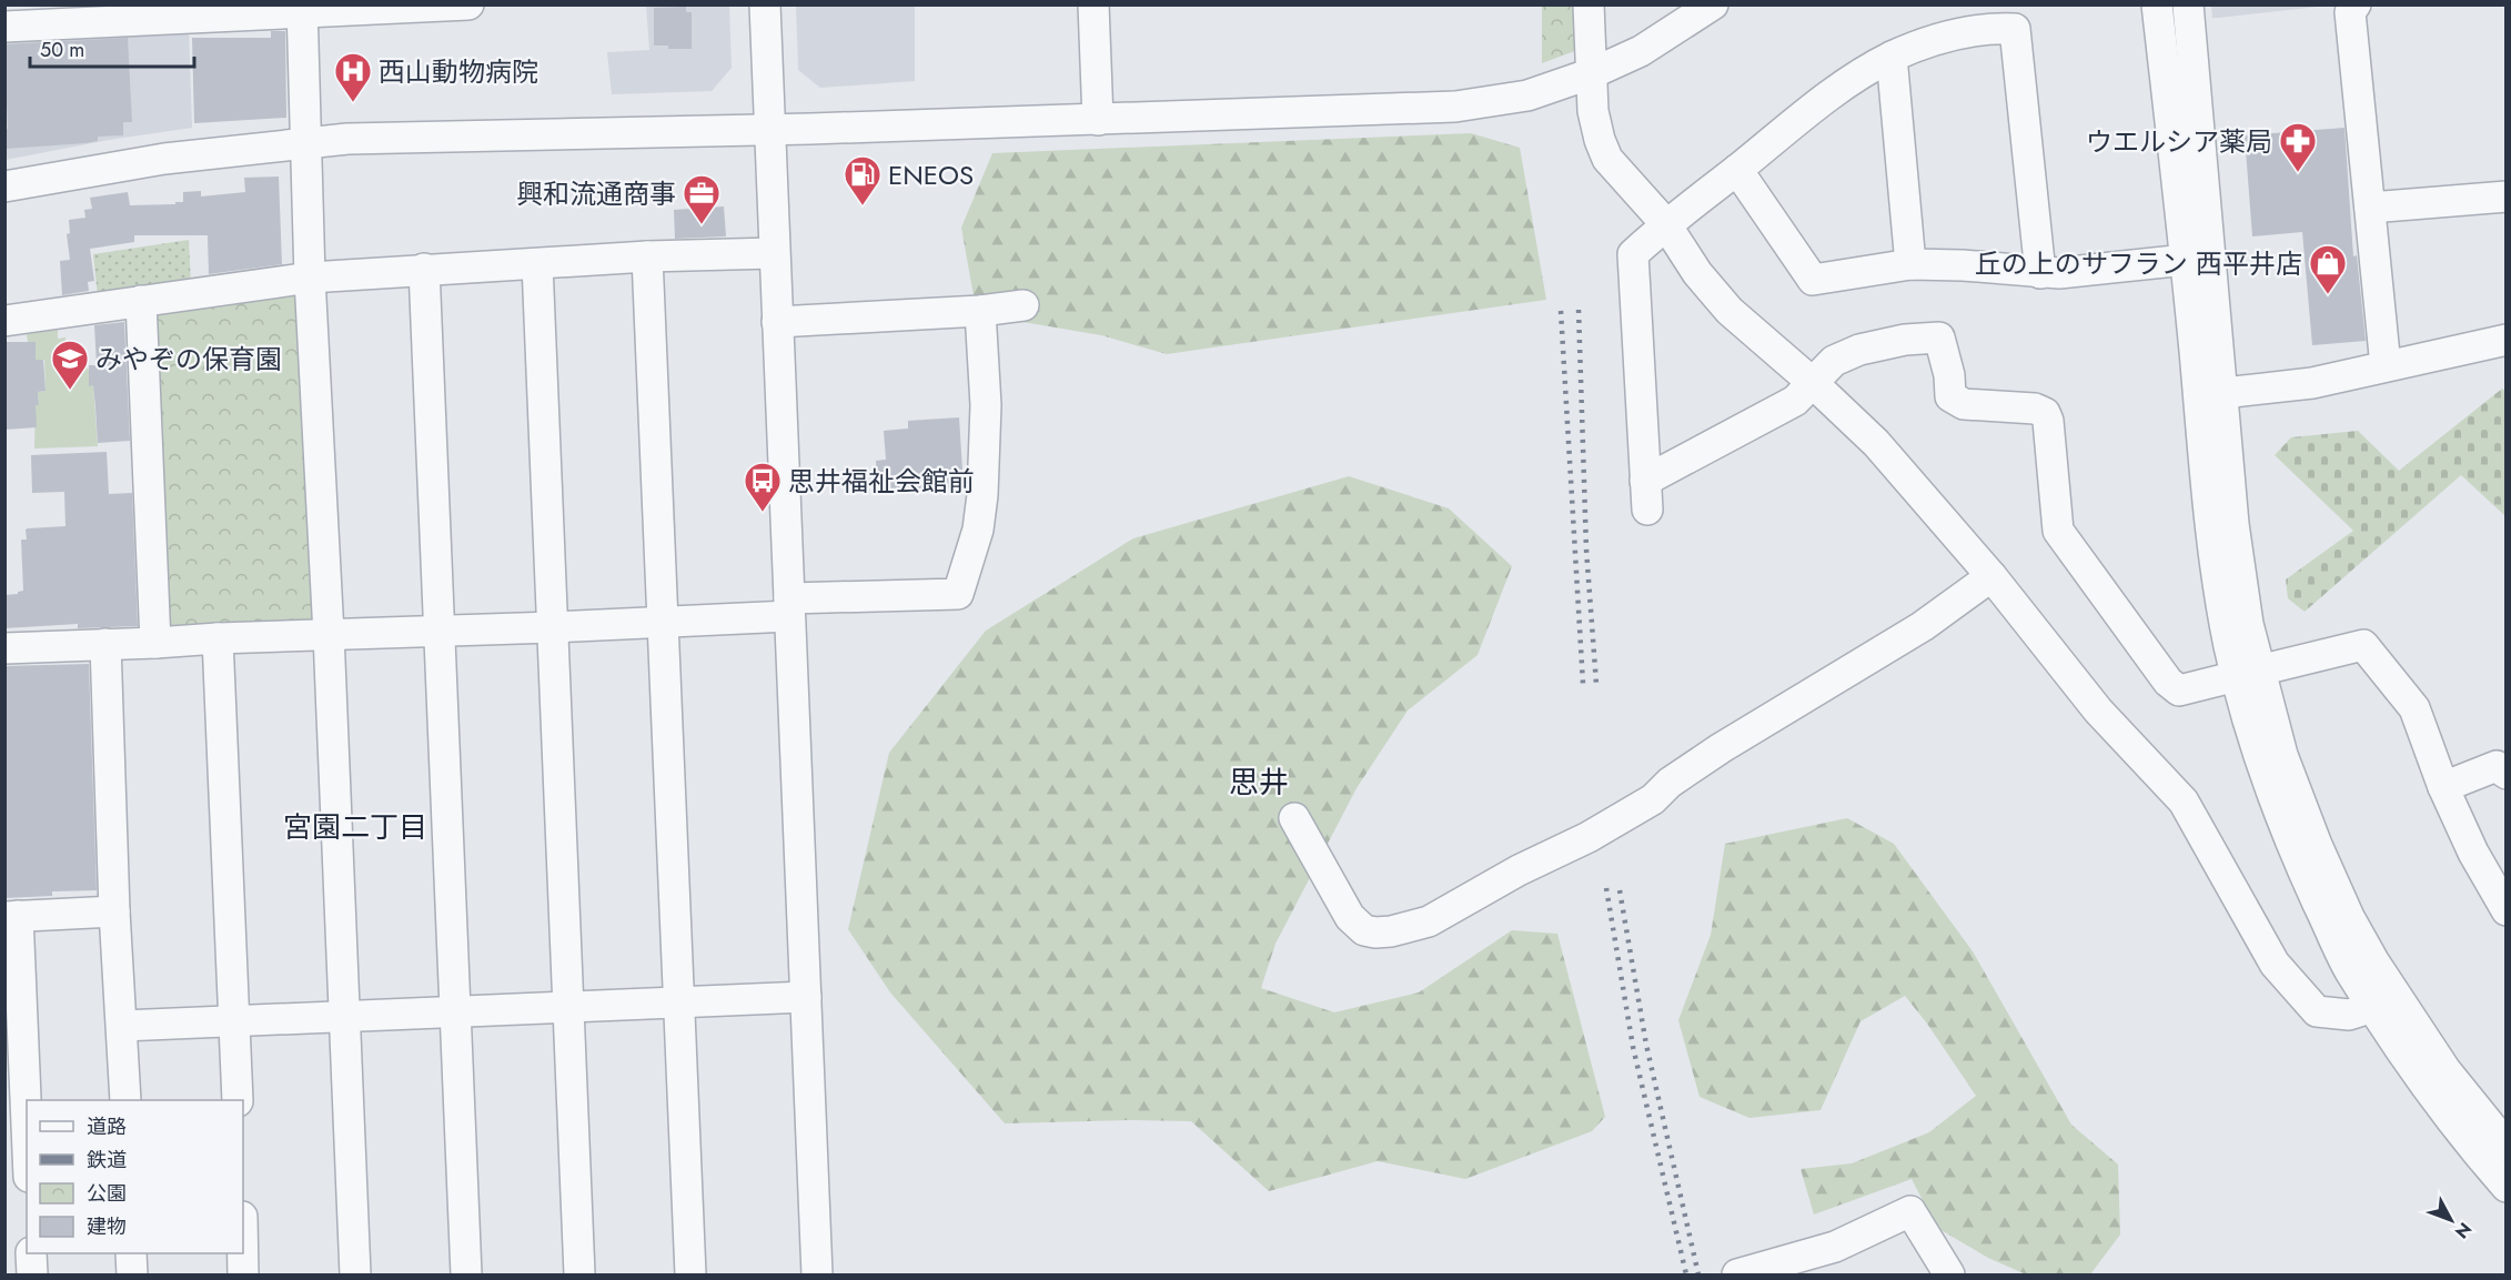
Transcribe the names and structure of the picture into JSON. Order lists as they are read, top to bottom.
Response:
{
  "districts": ["思井", "宮園二丁目"],
  "places": {
    "hospital": ["西山動物病院"],
    "pharmacy": ["ウエルシア薬局"],
    "fuel station": ["ENEOS"],
    "office": ["興和流通商事"],
    "shop": ["丘の上のサフラン 西平井店"],
    "school or university": ["みやぞの保育園"],
    "bus stop": ["思井福祉会館前"]
  },
  "legend": [
    "道路",
    "鉄道",
    "公園",
    "建物"
  ],
  "scale_bar": "50 m",
  "north": "bottom right"
}
